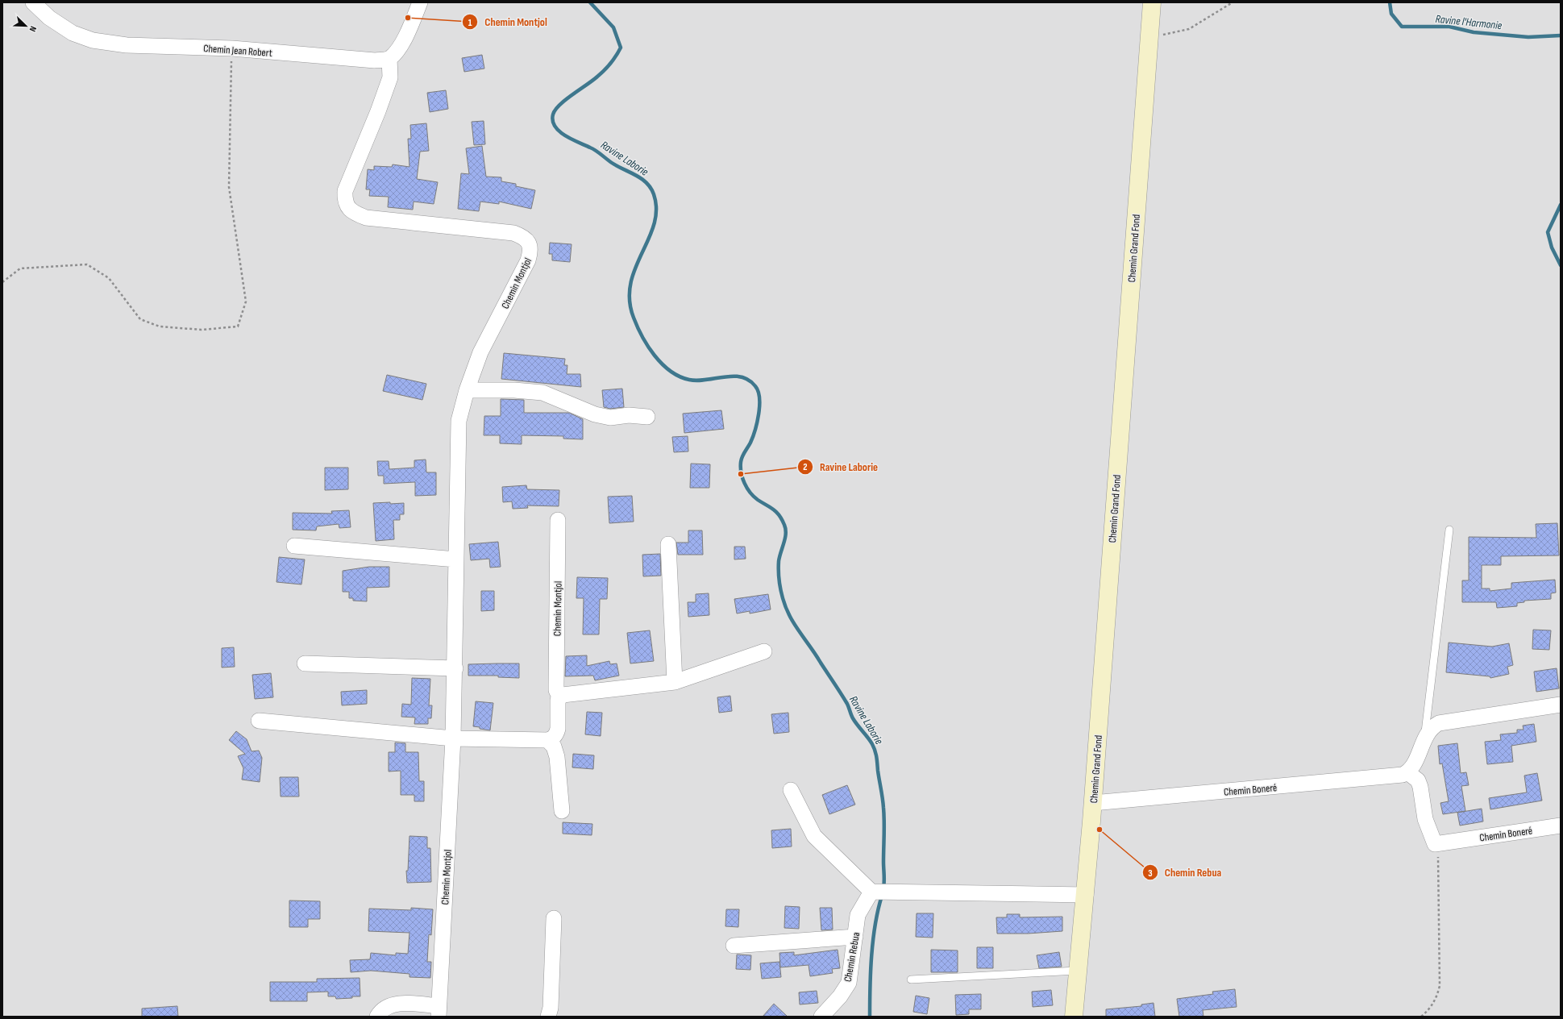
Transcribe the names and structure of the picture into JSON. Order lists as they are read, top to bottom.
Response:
{
  "streets": {
    "street": [
      "Chemin Jean Robert",
      "Chemin Grand Fond",
      "Chemin Montjol",
      "Chemin Boneré",
      "Chemin Rebua"
    ]
  },
  "crossings": [
    ["Chemin Jean Robert", "Chemin Montjol"],
    ["Chemin Grand Fond", "Chemin Boneré"]
  ],
  "water": ["Ravine l'Harmonie", "Ravine Laborie"],
  "places": ["Chemin Montjol", "Ravine Laborie", "Chemin Rebua"],
  "north": "bottom right"
}
